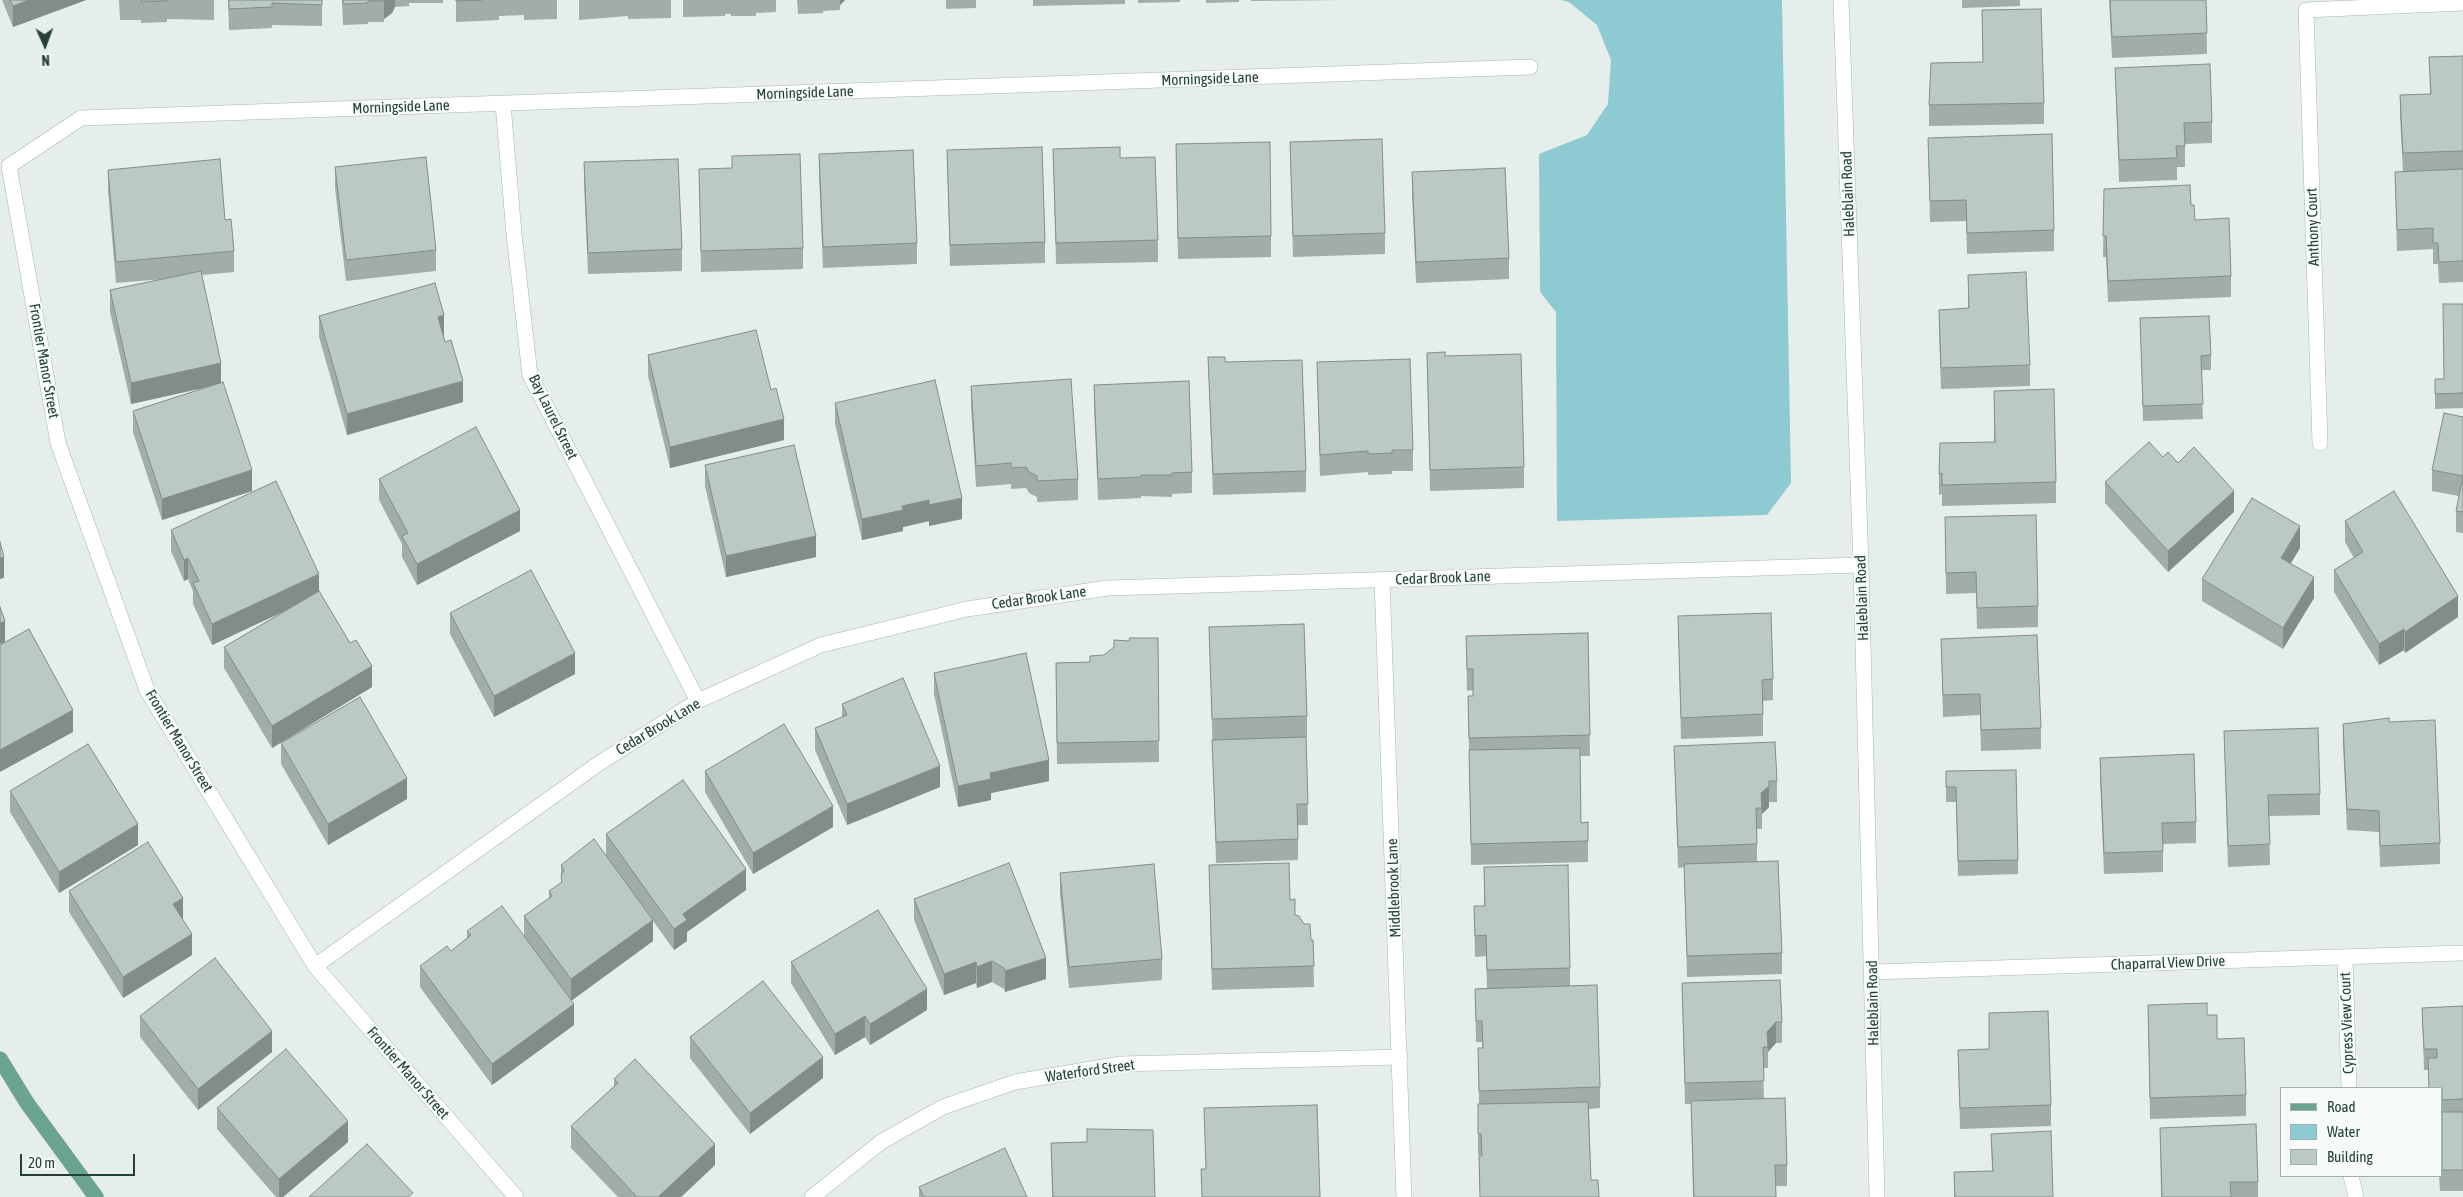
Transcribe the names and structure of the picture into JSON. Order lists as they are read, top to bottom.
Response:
{
  "streets": {
    "street": [
      "Morningside Lane",
      "Haleblain Road",
      "Anthony Court",
      "Frontier Manor Street",
      "Bay Laurel Street",
      "Cedar Brook Lane",
      "Middlebrook Lane",
      "Chaparral View Drive",
      "Cypress View Court",
      "Waterford Street"
    ]
  },
  "crossings": [
    ["Morningside Lane", "Frontier Manor Street"],
    ["Morningside Lane", "Bay Laurel Street"],
    ["Haleblain Road", "Cedar Brook Lane"],
    ["Haleblain Road", "Chaparral View Drive"],
    ["Frontier Manor Street", "Cedar Brook Lane"],
    ["Bay Laurel Street", "Cedar Brook Lane"],
    ["Cedar Brook Lane", "Middlebrook Lane"],
    ["Middlebrook Lane", "Waterford Street"],
    ["Chaparral View Drive", "Cypress View Court"]
  ],
  "legend": ["Road", "Water", "Building"],
  "scale_bar": "20 m",
  "north": "bottom"
}
